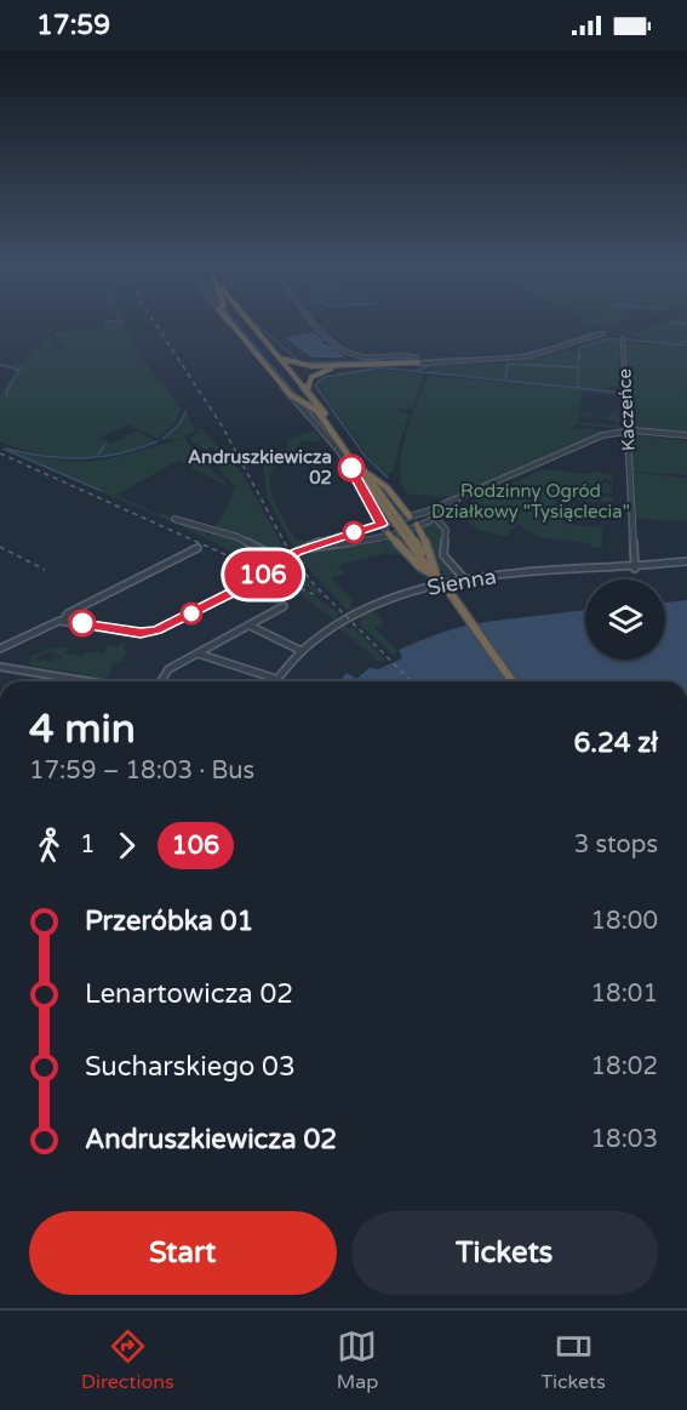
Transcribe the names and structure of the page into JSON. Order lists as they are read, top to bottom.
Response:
{
  "streets": {
    "street": ["Kaczeńce", "Sienna"]
  },
  "crossings": [
    ["Kaczeńce", "Sienna"]
  ],
  "parks": ["Rodzinny Ogród Działkowy \"Tysiąclecia\""],
  "places": ["Andruszkiewicza 02"],
  "lines": ["bus line 106"],
  "page": {
    "status": "17:59",
    "on_map": "106",
    "heading": ["4 min", "17:59 – 18:03 · Bus", "6.24 zł"],
    "legs": ["1", "106", "3 stops"],
    "list": [
      {
        "name": "Przeróbka 01",
        "value": "18:00"
      },
      {
        "name": "Lenartowicza 02",
        "value": "18:01"
      },
      {
        "name": "Sucharskiego 03",
        "value": "18:02"
      },
      {
        "name": "Andruszkiewicza 02",
        "value": "18:03"
      }
    ],
    "buttons": ["Start", "Tickets"],
    "tabs": ["Directions", "Map", "Tickets"]
  }
}
